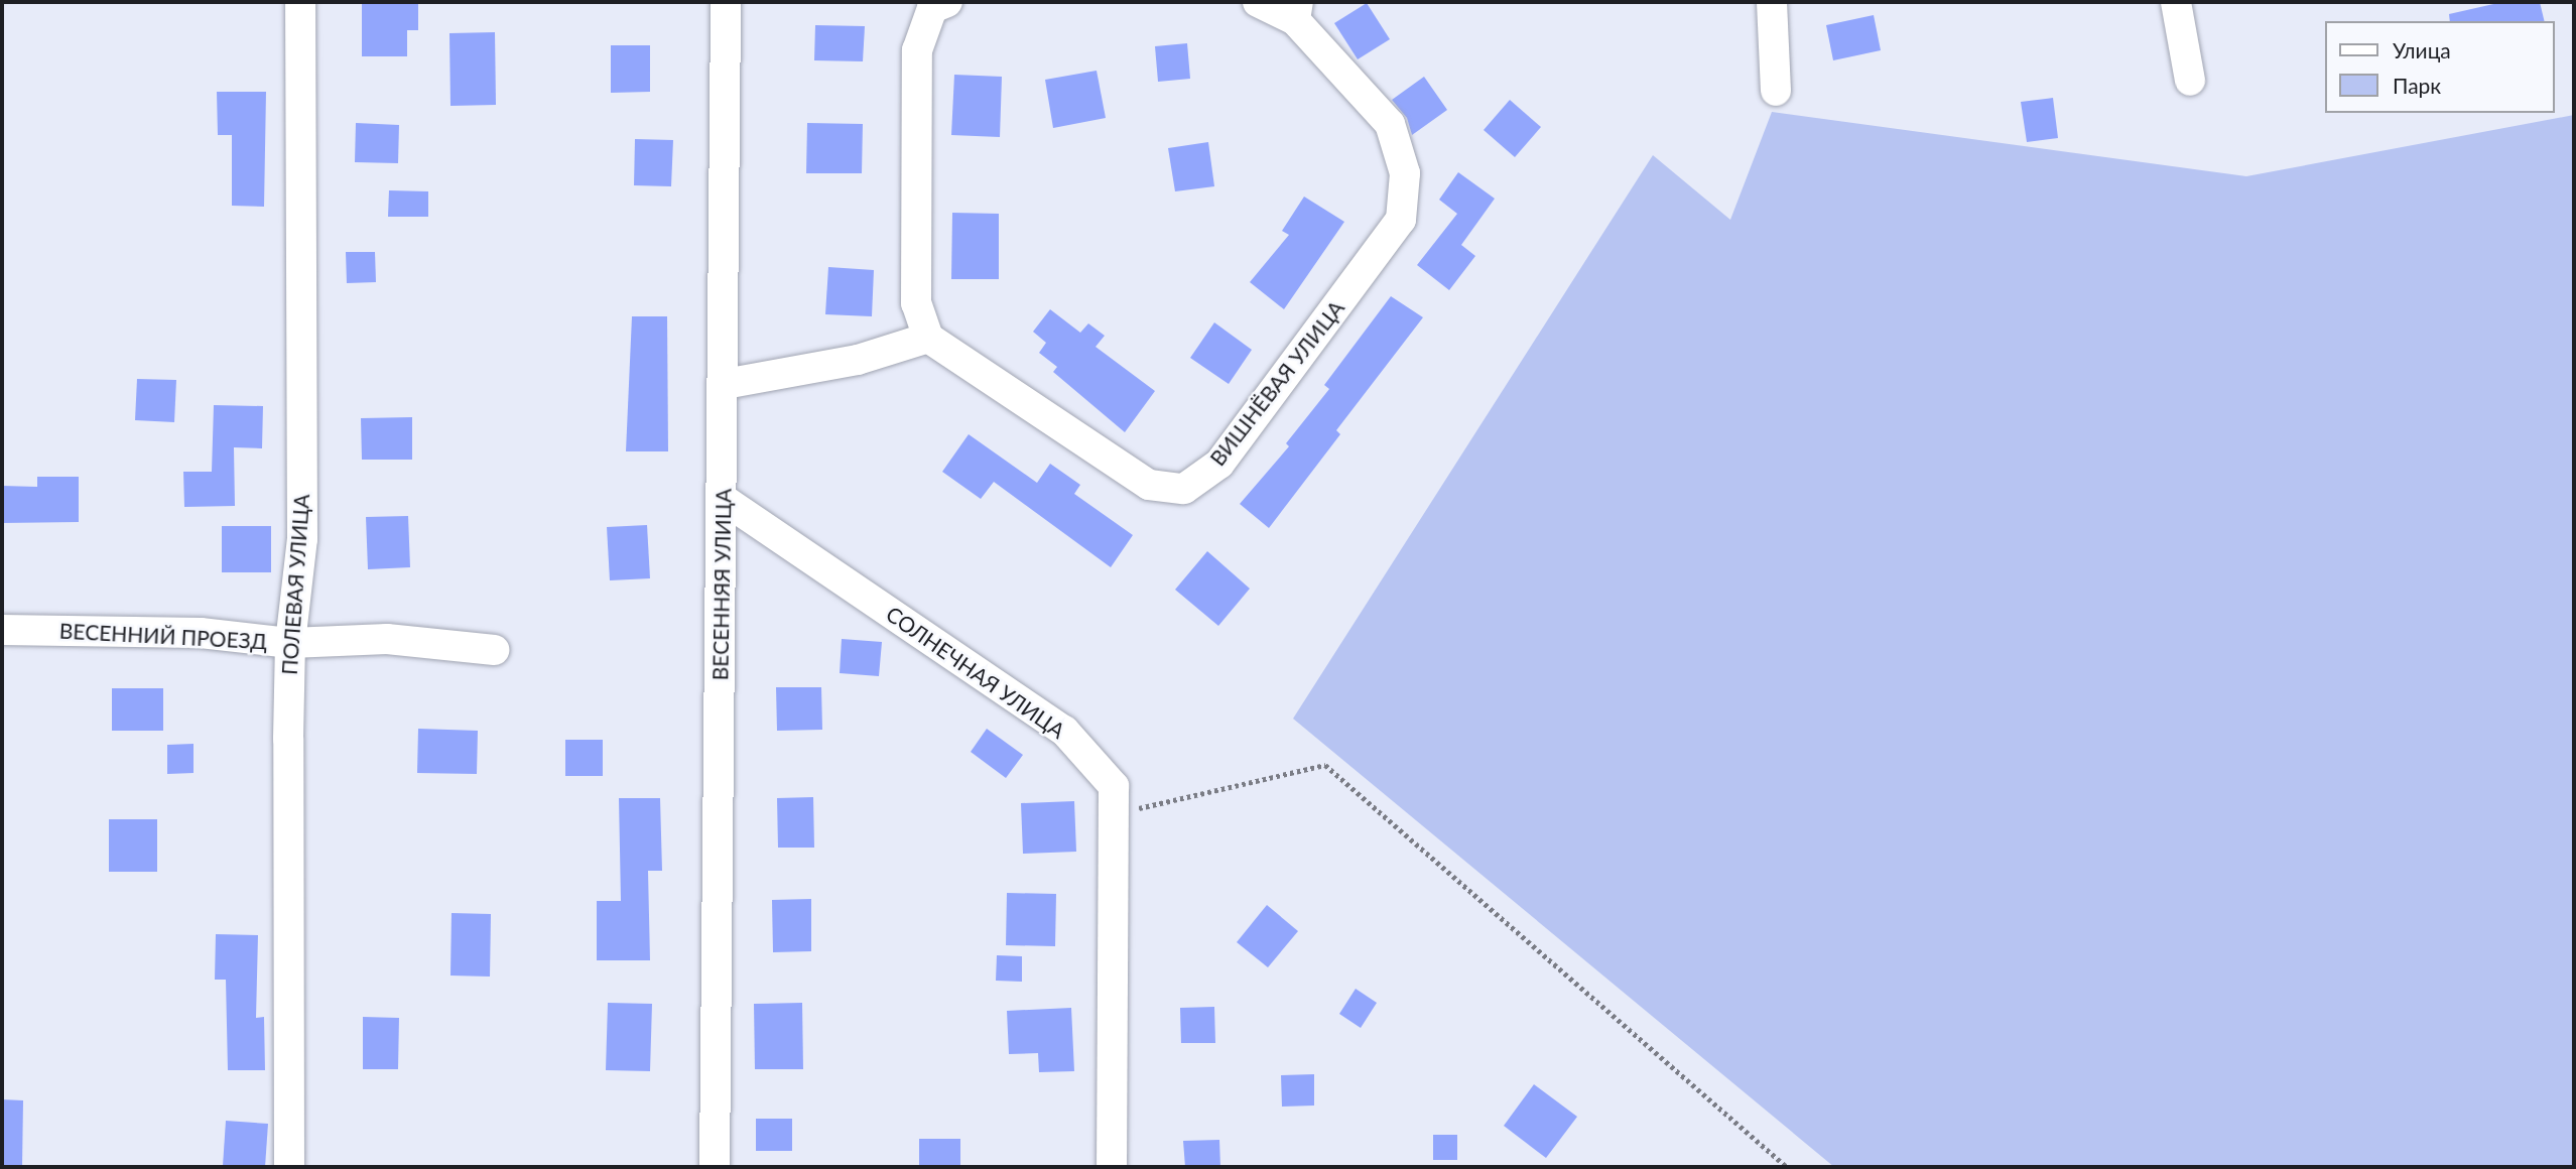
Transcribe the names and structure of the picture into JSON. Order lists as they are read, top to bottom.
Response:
{
  "streets": {
    "street": [
      "ВИШНЁВАЯ УЛИЦА",
      "ПОЛЕВАЯ УЛИЦА",
      "ВЕСЕННЯЯ УЛИЦА",
      "ВЕСЕННИЙ ПРОЕЗД",
      "СОЛНЕЧНАЯ УЛИЦА"
    ]
  },
  "crossings": [
    ["ПОЛЕВАЯ УЛИЦА", "ВЕСЕННИЙ ПРОЕЗД"],
    ["ВЕСЕННЯЯ УЛИЦА", "СОЛНЕЧНАЯ УЛИЦА"]
  ],
  "legend": ["Улица", "Парк"]
}
